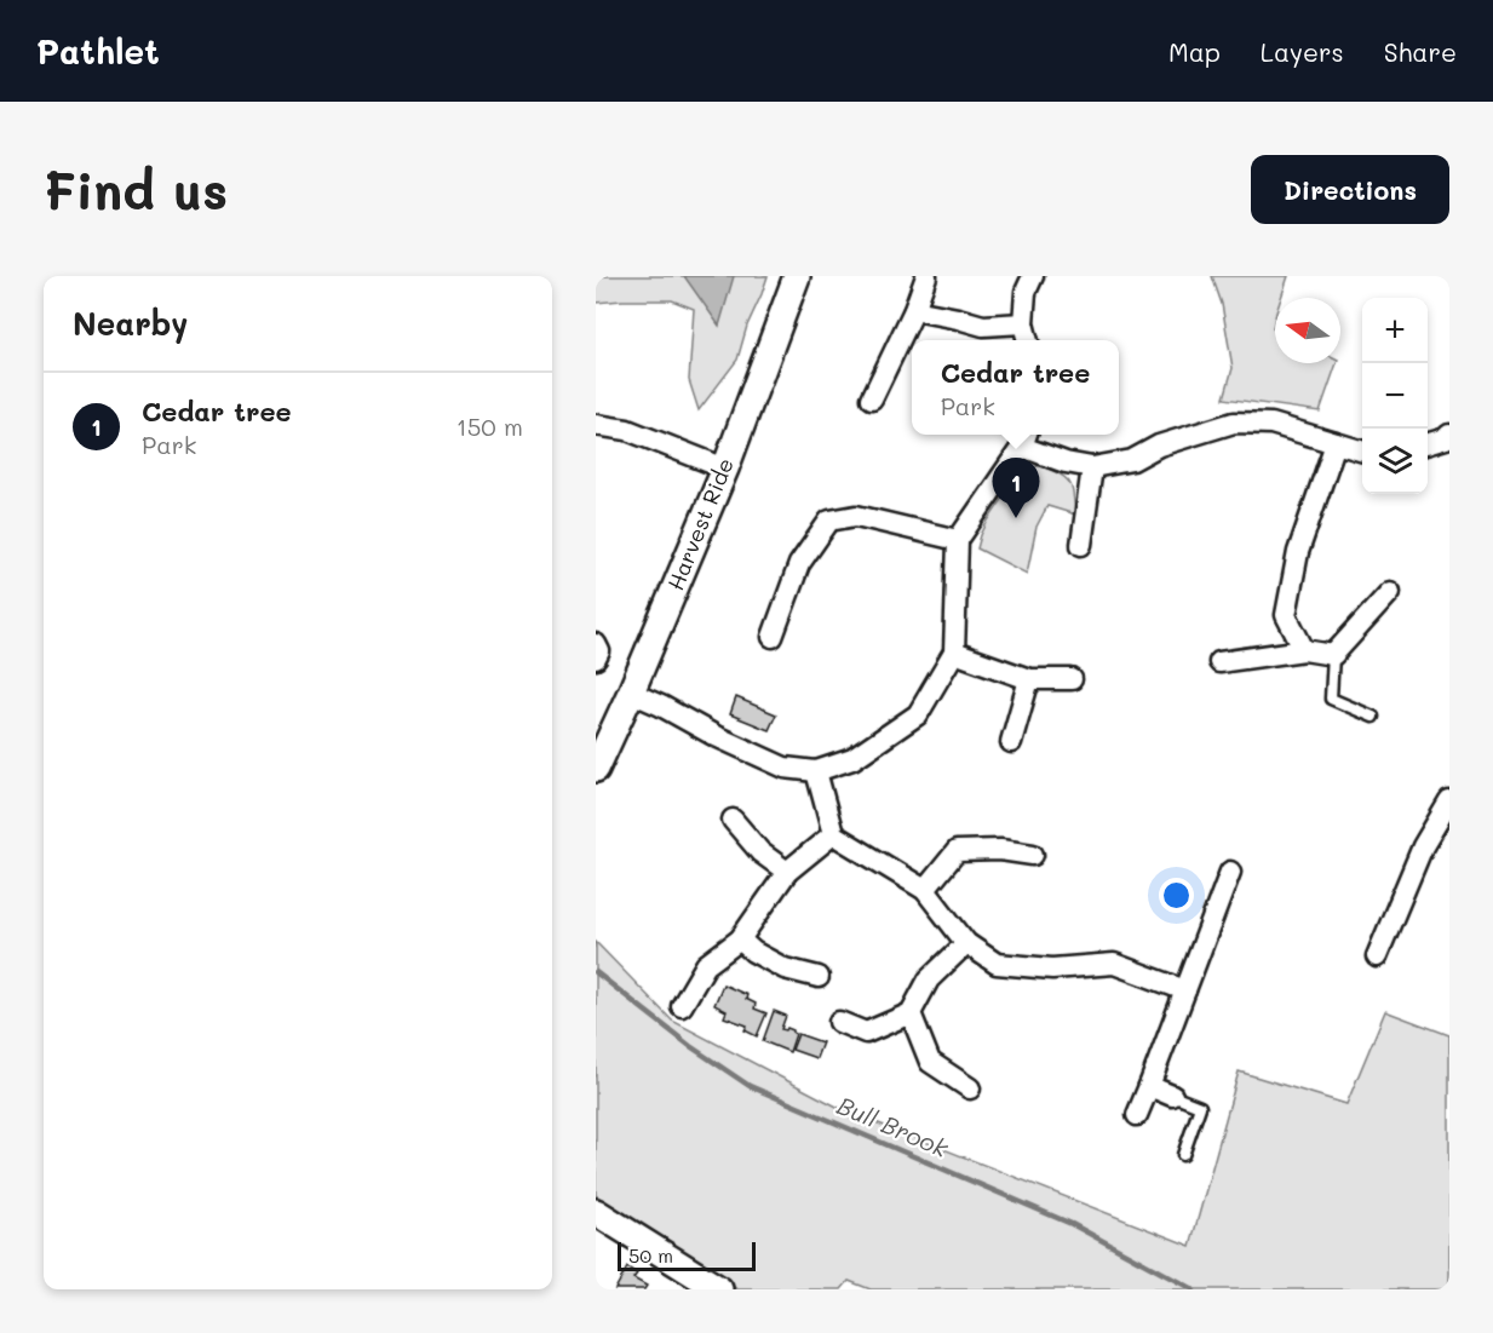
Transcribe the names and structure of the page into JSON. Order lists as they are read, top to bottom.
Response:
{
  "streets": {
    "street": ["Harvest Ride"]
  },
  "water": ["Bull Brook"],
  "scale_bar": "50 m",
  "north": "left",
  "page": {
    "header": "Pathlet",
    "nav": ["Map", "Layers", "Share"],
    "buttons": "Directions",
    "title": "Find us",
    "heading": "Nearby",
    "map_buttons": ["+", "−"],
    "popup": ["Cedar tree", "Park"],
    "list": [
      {
        "mark": "1",
        "name": "Cedar tree",
        "note": "Park",
        "value": "150 m"
      }
    ],
    "pins": "1",
    "scale": "50 m"
  }
}
